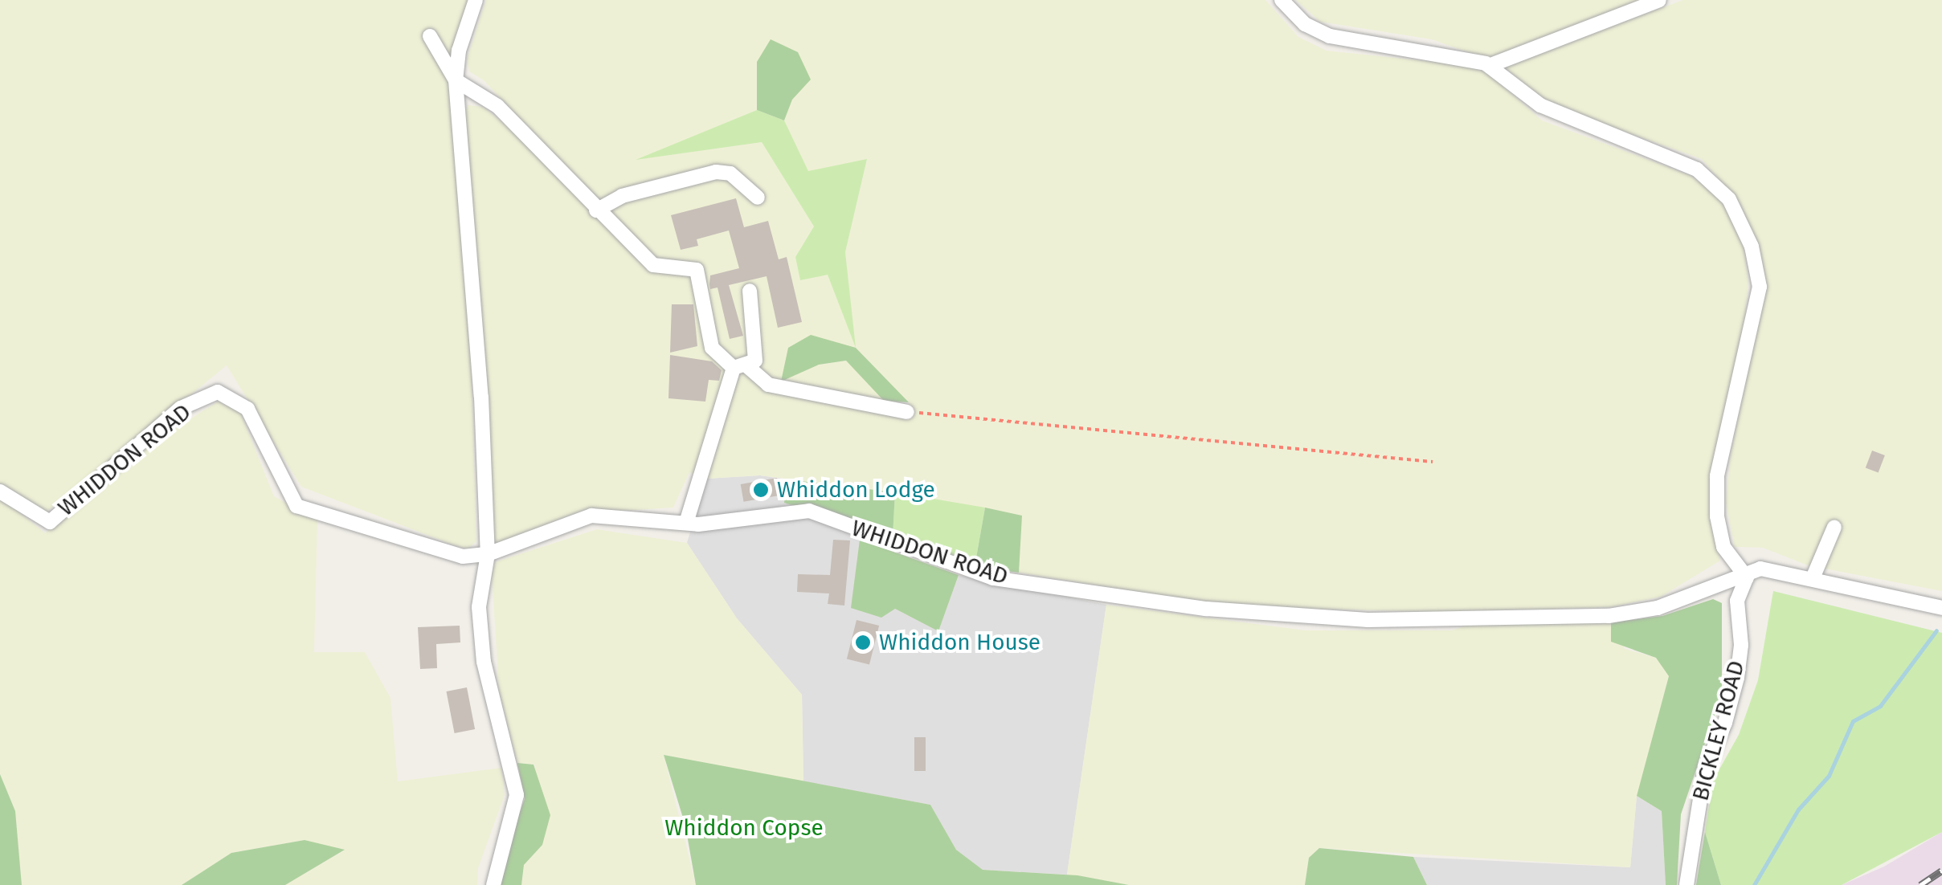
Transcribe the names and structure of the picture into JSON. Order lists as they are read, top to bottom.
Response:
{
  "streets": {
    "street": ["WHIDDON ROAD", "BICKLEY ROAD"]
  },
  "crossings": [
    ["WHIDDON ROAD", "BICKLEY ROAD"]
  ],
  "parks": ["Whiddon Copse"],
  "places": ["Whiddon Lodge", "Whiddon House"]
}
